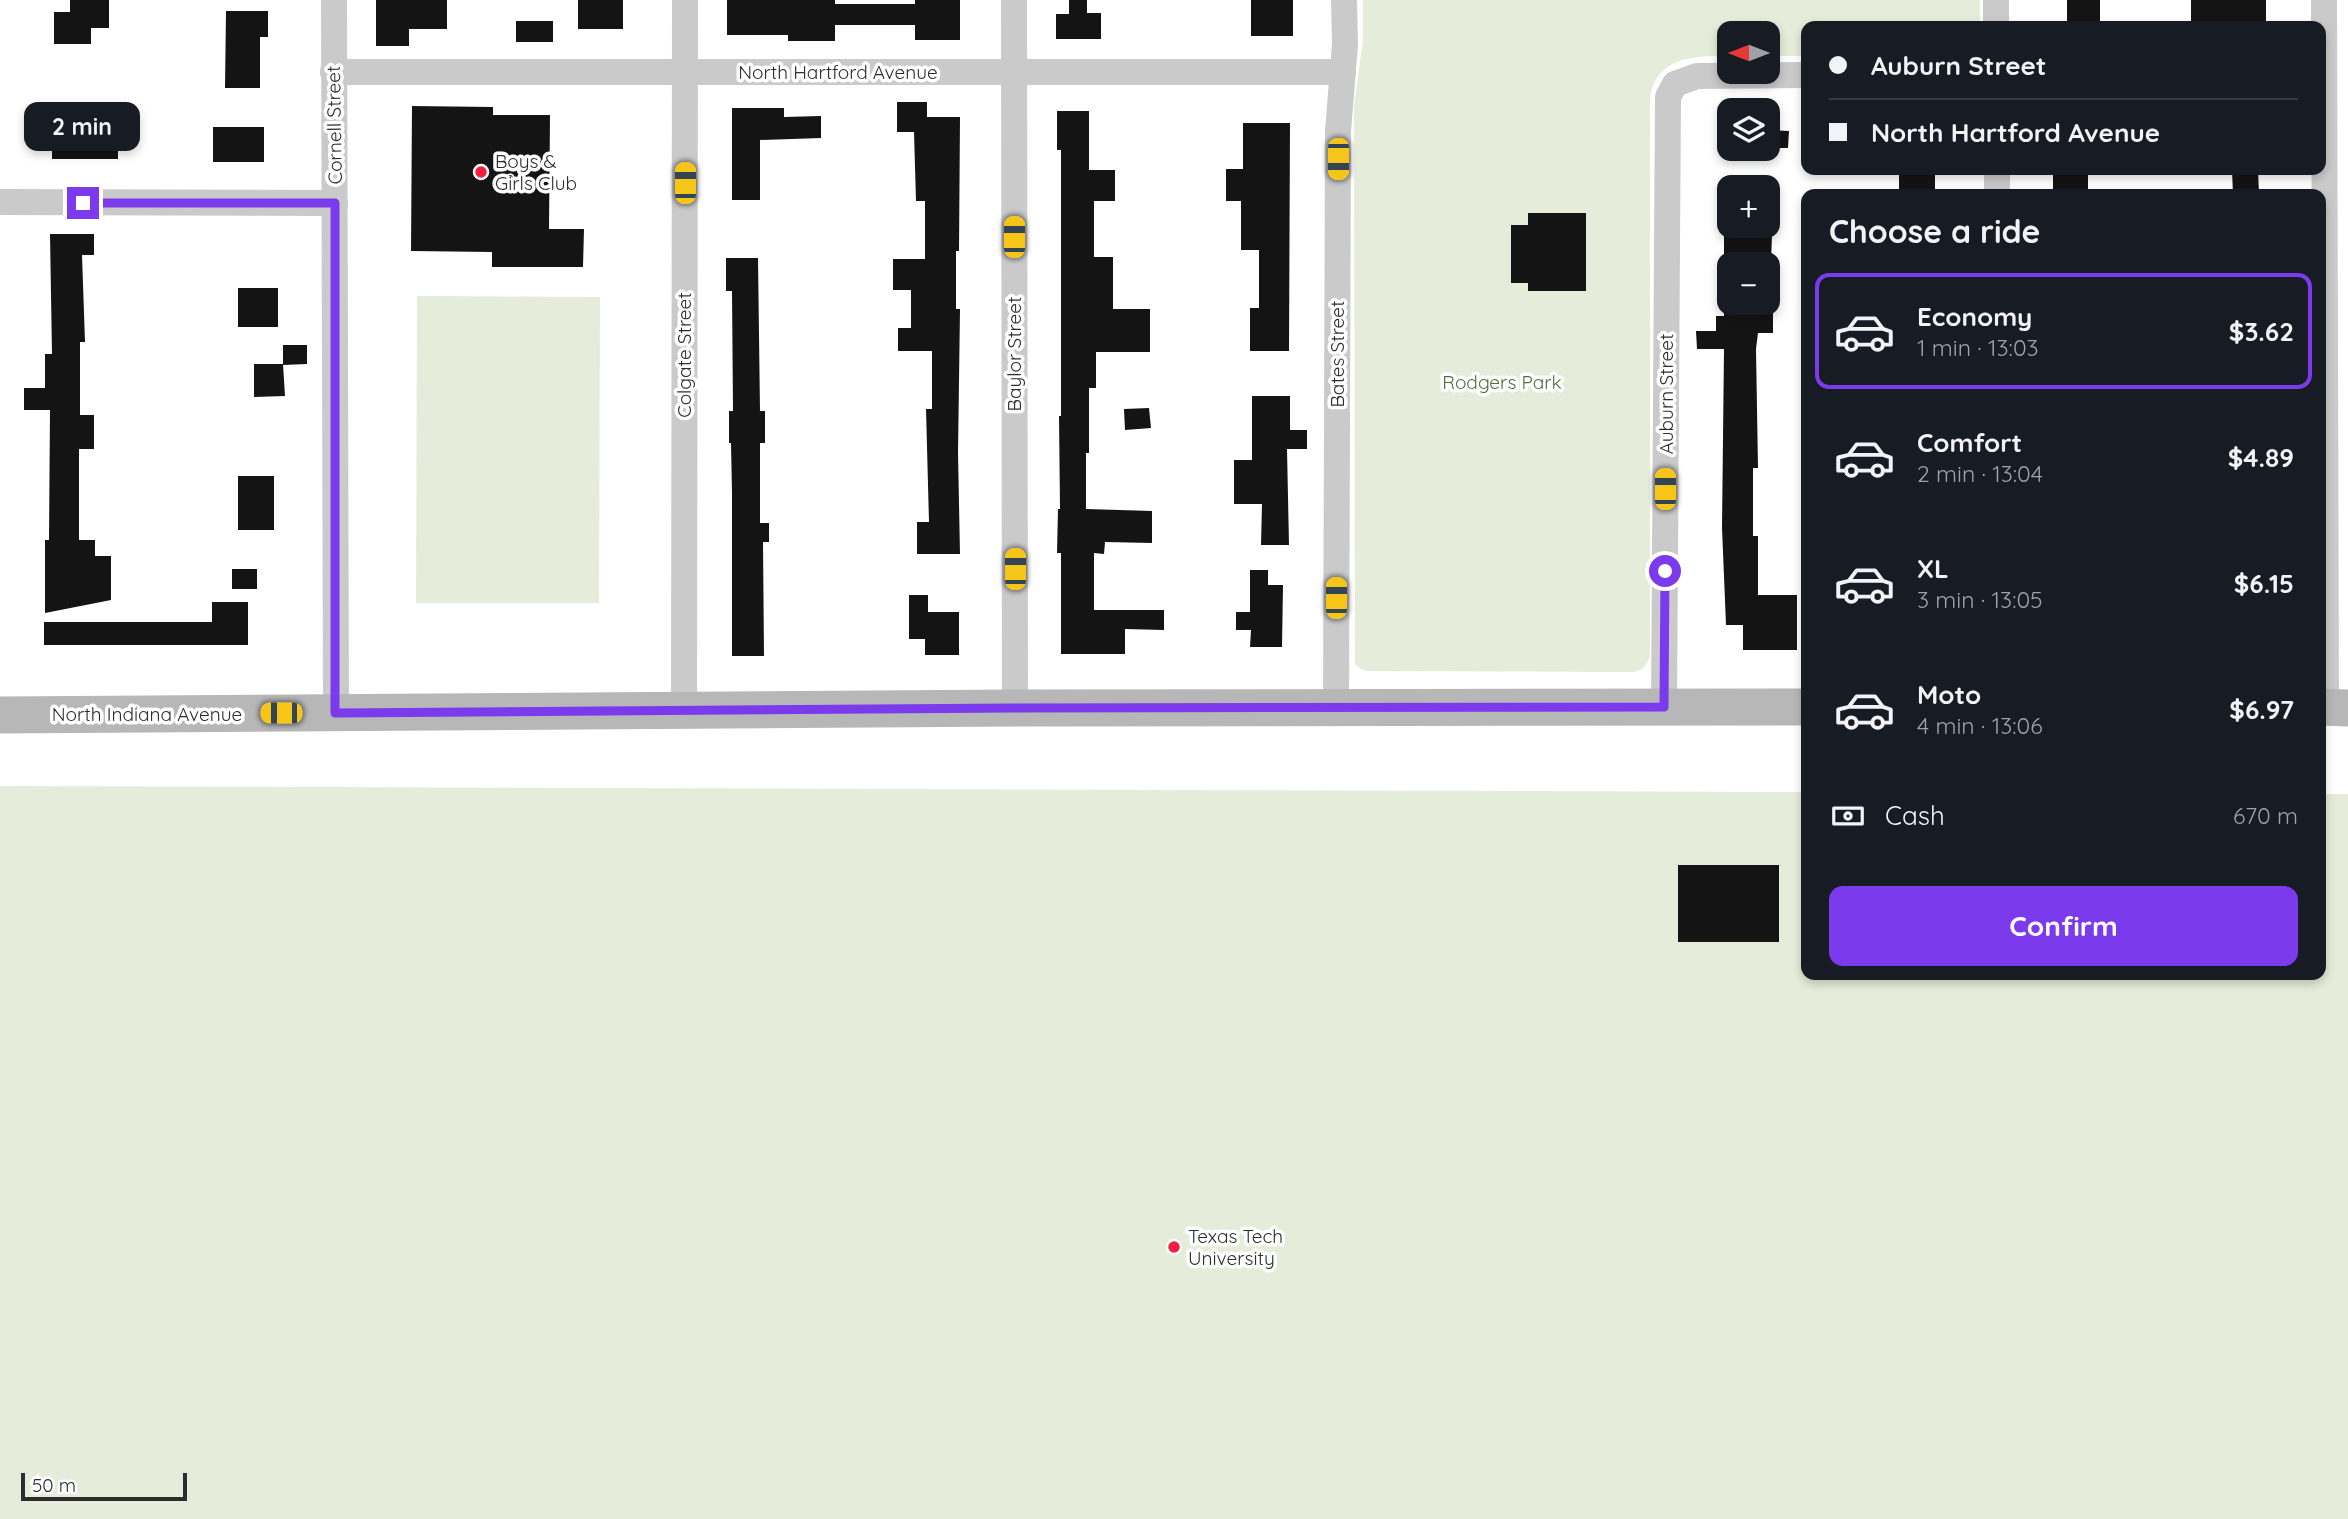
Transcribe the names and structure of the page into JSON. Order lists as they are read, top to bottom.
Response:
{
  "streets": {
    "main road": ["North Indiana Avenue"],
    "street": [
      "North Hartford Avenue",
      "Cornell Street",
      "Baylor Street",
      "Bates Street",
      "Colgate Street",
      "Auburn Street"
    ]
  },
  "crossings": [
    ["North Hartford Avenue", "Cornell Street"],
    ["North Hartford Avenue", "Baylor Street"],
    ["North Hartford Avenue", "Bates Street"],
    ["North Hartford Avenue", "Colgate Street"],
    ["Cornell Street", "North Indiana Avenue"],
    ["Baylor Street", "North Indiana Avenue"],
    ["Bates Street", "North Indiana Avenue"],
    ["Colgate Street", "North Indiana Avenue"],
    ["Auburn Street", "North Indiana Avenue"]
  ],
  "parks": ["Rodgers Park"],
  "places": ["Boys & Girls Club", "Texas Tech University"],
  "scale_bar": "50 m",
  "north": "left",
  "page": {
    "map_buttons": ["+", "−"],
    "banner": ["Auburn Street", "North Hartford Avenue"],
    "bubble": "2 min",
    "heading": "Choose a ride",
    "list": [
      {
        "name": "Economy",
        "note": "1 min · 13:03",
        "value": "$3.62"
      },
      {
        "name": "Comfort",
        "note": "2 min · 13:04",
        "value": "$4.89"
      },
      {
        "name": "XL",
        "note": "3 min · 13:05",
        "value": "$6.15"
      },
      {
        "name": "Moto",
        "note": "4 min · 13:06",
        "value": "$6.97"
      }
    ],
    "pay": ["Cash", "670 m"],
    "buttons": "Confirm",
    "scale": "50 m"
  }
}
